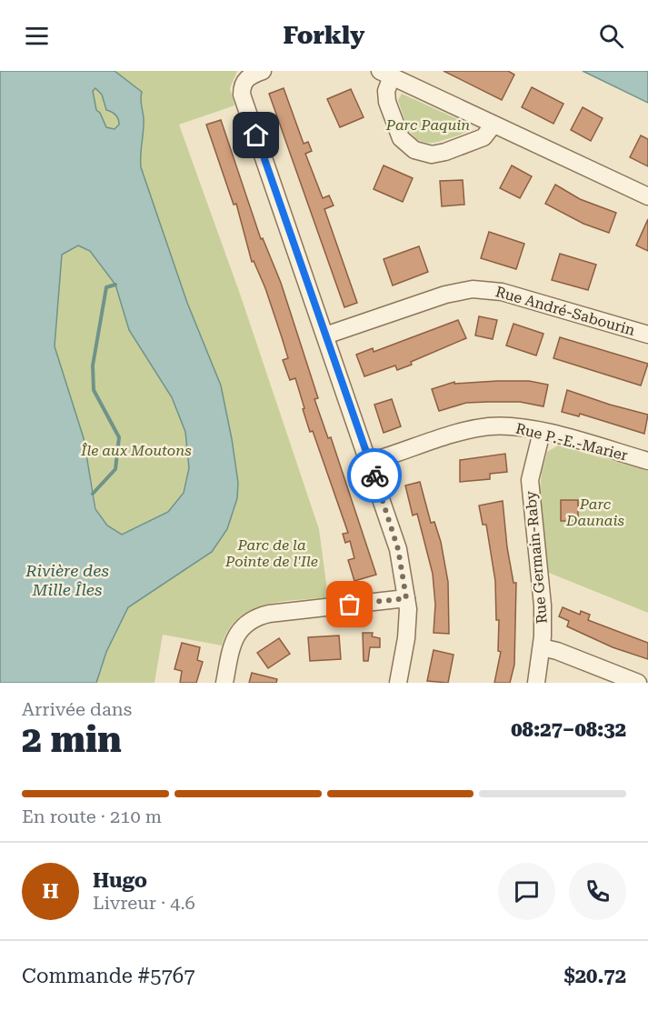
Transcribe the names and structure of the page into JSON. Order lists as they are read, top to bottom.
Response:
{
  "streets": {
    "street": ["Rue André-Sabourin", "Rue P.-E.-Marier", "Rue Germain-Raby"]
  },
  "crossings": [
    ["Rue P.-E.-Marier", "Rue Germain-Raby"]
  ],
  "water": ["Rivière des Mille Îles"],
  "parks": [
    "Parc Paquin",
    "Île aux Moutons",
    "Parc Daunais",
    "Parc de la Pointe de l'Ile"
  ],
  "page": {
    "header": "Forkly",
    "heading": ["2 min", "Arrivée dans", "08:27–08:32"],
    "panel": [
      "Hugo",
      "Livreur · 4.6",
      "Commande #5767",
      "$20.72"
    ],
    "bar": "En route · 210 m",
    "round": "H"
  }
}
